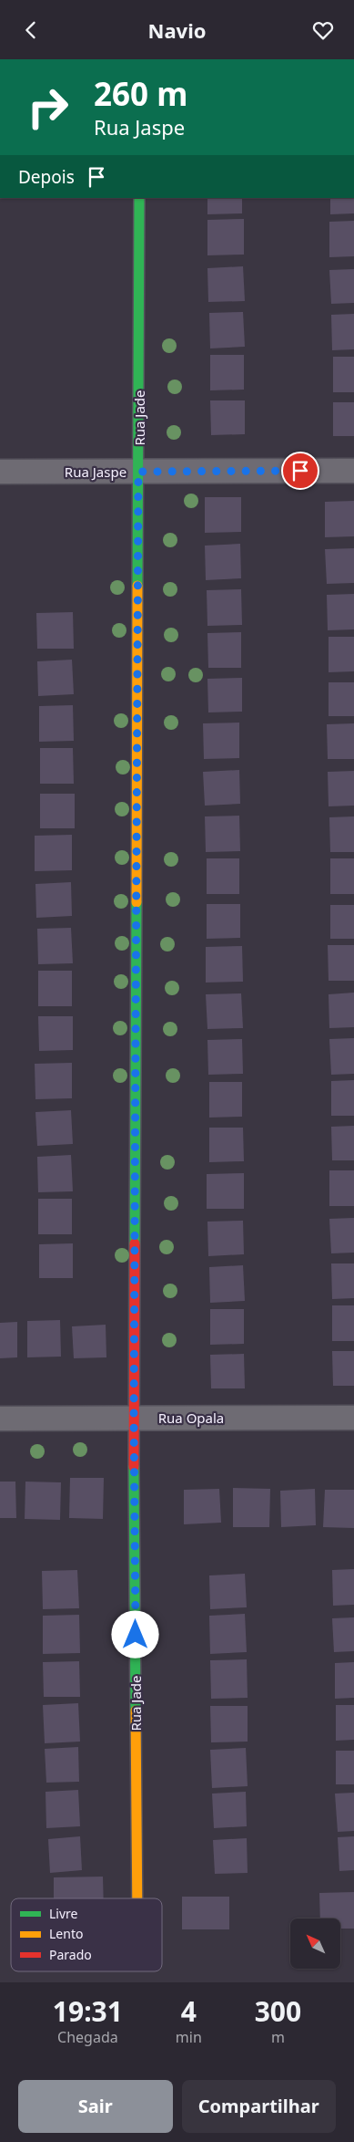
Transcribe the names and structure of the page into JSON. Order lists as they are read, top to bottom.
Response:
{
  "streets": {
    "street": ["Rua Jade", "Rua Jaspe", "Rua Opala"]
  },
  "crossings": [
    ["Rua Jade", "Rua Jaspe"],
    ["Rua Jade", "Rua Opala"]
  ],
  "legend": ["Livre", "Lento", "Parado"],
  "north": "top left",
  "page": {
    "header": "Navio",
    "turn": ["260 m", "Rua Jaspe"],
    "then": "Depois",
    "eta": [
      "19:31",
      "Chegada",
      "4",
      "min",
      "300",
      "m"
    ],
    "buttons": ["Sair", "Compartilhar"]
  }
}
